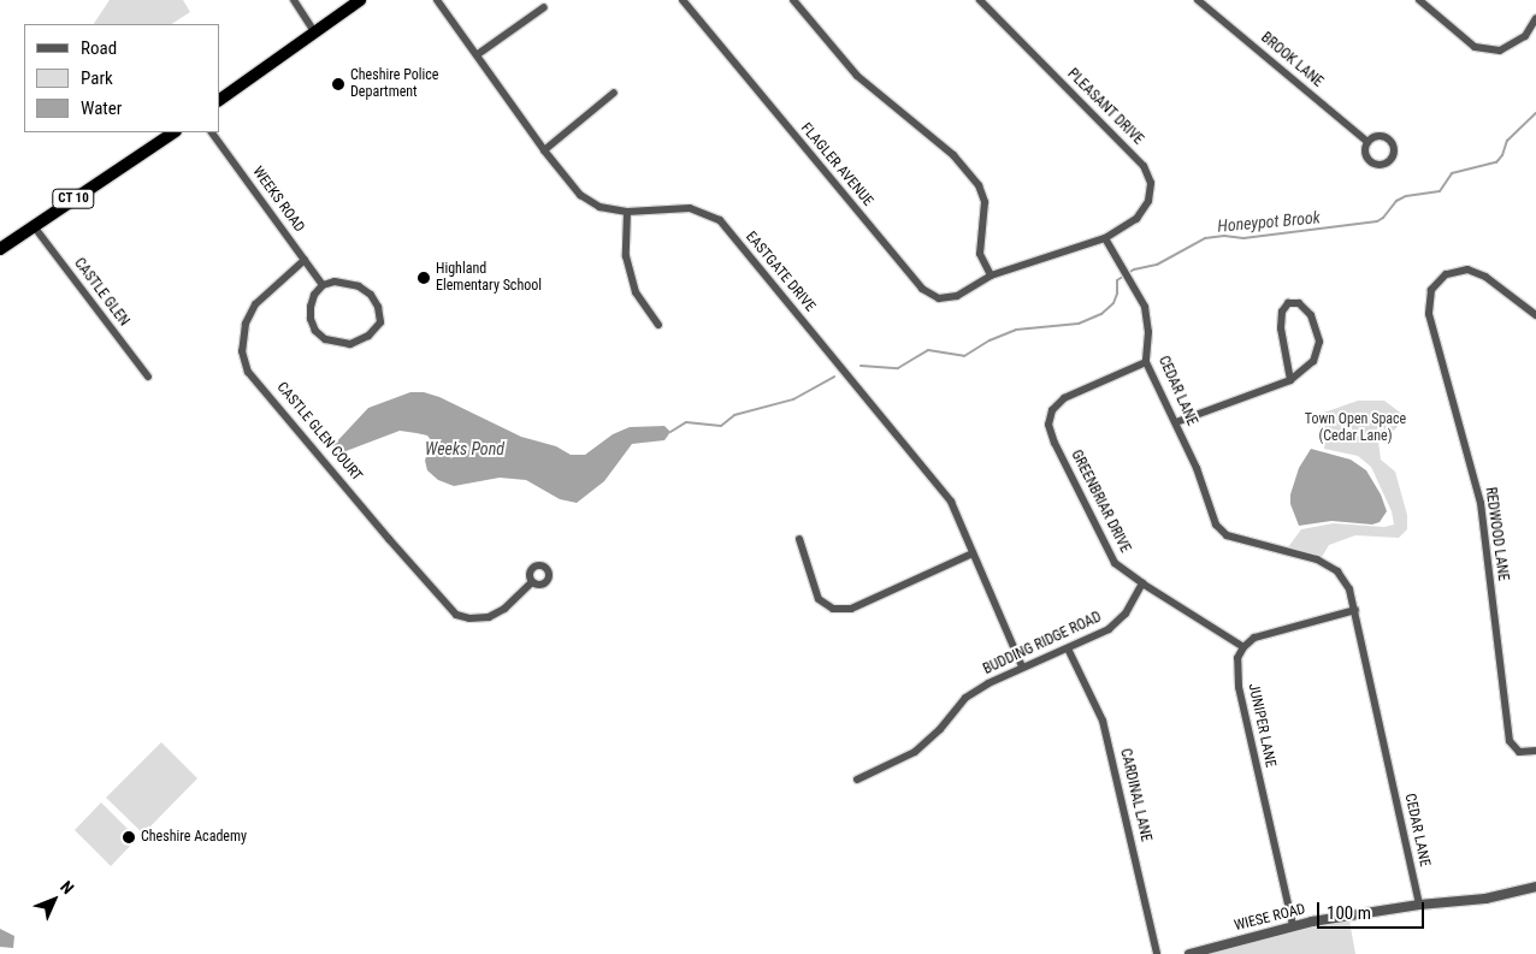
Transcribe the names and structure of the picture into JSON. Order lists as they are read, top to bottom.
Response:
{
  "streets": {
    "highway": ["CT 10"],
    "street": [
      "BROOK LANE",
      "PLEASANT DRIVE",
      "FLAGLER AVENUE",
      "WEEKS ROAD",
      "EASTGATE DRIVE",
      "CASTLE GLEN",
      "CEDAR LANE",
      "CASTLE GLEN COURT",
      "GREENBRIAR DRIVE",
      "REDWOOD LANE",
      "BUDDING RIDGE ROAD",
      "JUNIPER LANE",
      "CARDINAL LANE",
      "WIESE ROAD"
    ]
  },
  "crossings": [
    ["PLEASANT DRIVE", "CEDAR LANE"],
    ["CT 10", "CASTLE GLEN"],
    ["WEEKS ROAD", "CASTLE GLEN COURT"],
    ["EASTGATE DRIVE", "BUDDING RIDGE ROAD"],
    ["CEDAR LANE", "GREENBRIAR DRIVE"],
    ["CEDAR LANE", "WIESE ROAD"],
    ["GREENBRIAR DRIVE", "BUDDING RIDGE ROAD"],
    ["GREENBRIAR DRIVE", "JUNIPER LANE"],
    ["BUDDING RIDGE ROAD", "CARDINAL LANE"],
    ["JUNIPER LANE", "WIESE ROAD"]
  ],
  "water": ["Honeypot Brook", "Weeks Pond"],
  "parks": ["Town Open Space (Cedar Lane)"],
  "places": ["Cheshire Police Department", "Highland Elementary School", "Cheshire Academy"],
  "legend": ["Road", "Park", "Water"],
  "scale_bar": "100 m",
  "north": "top right"
}
